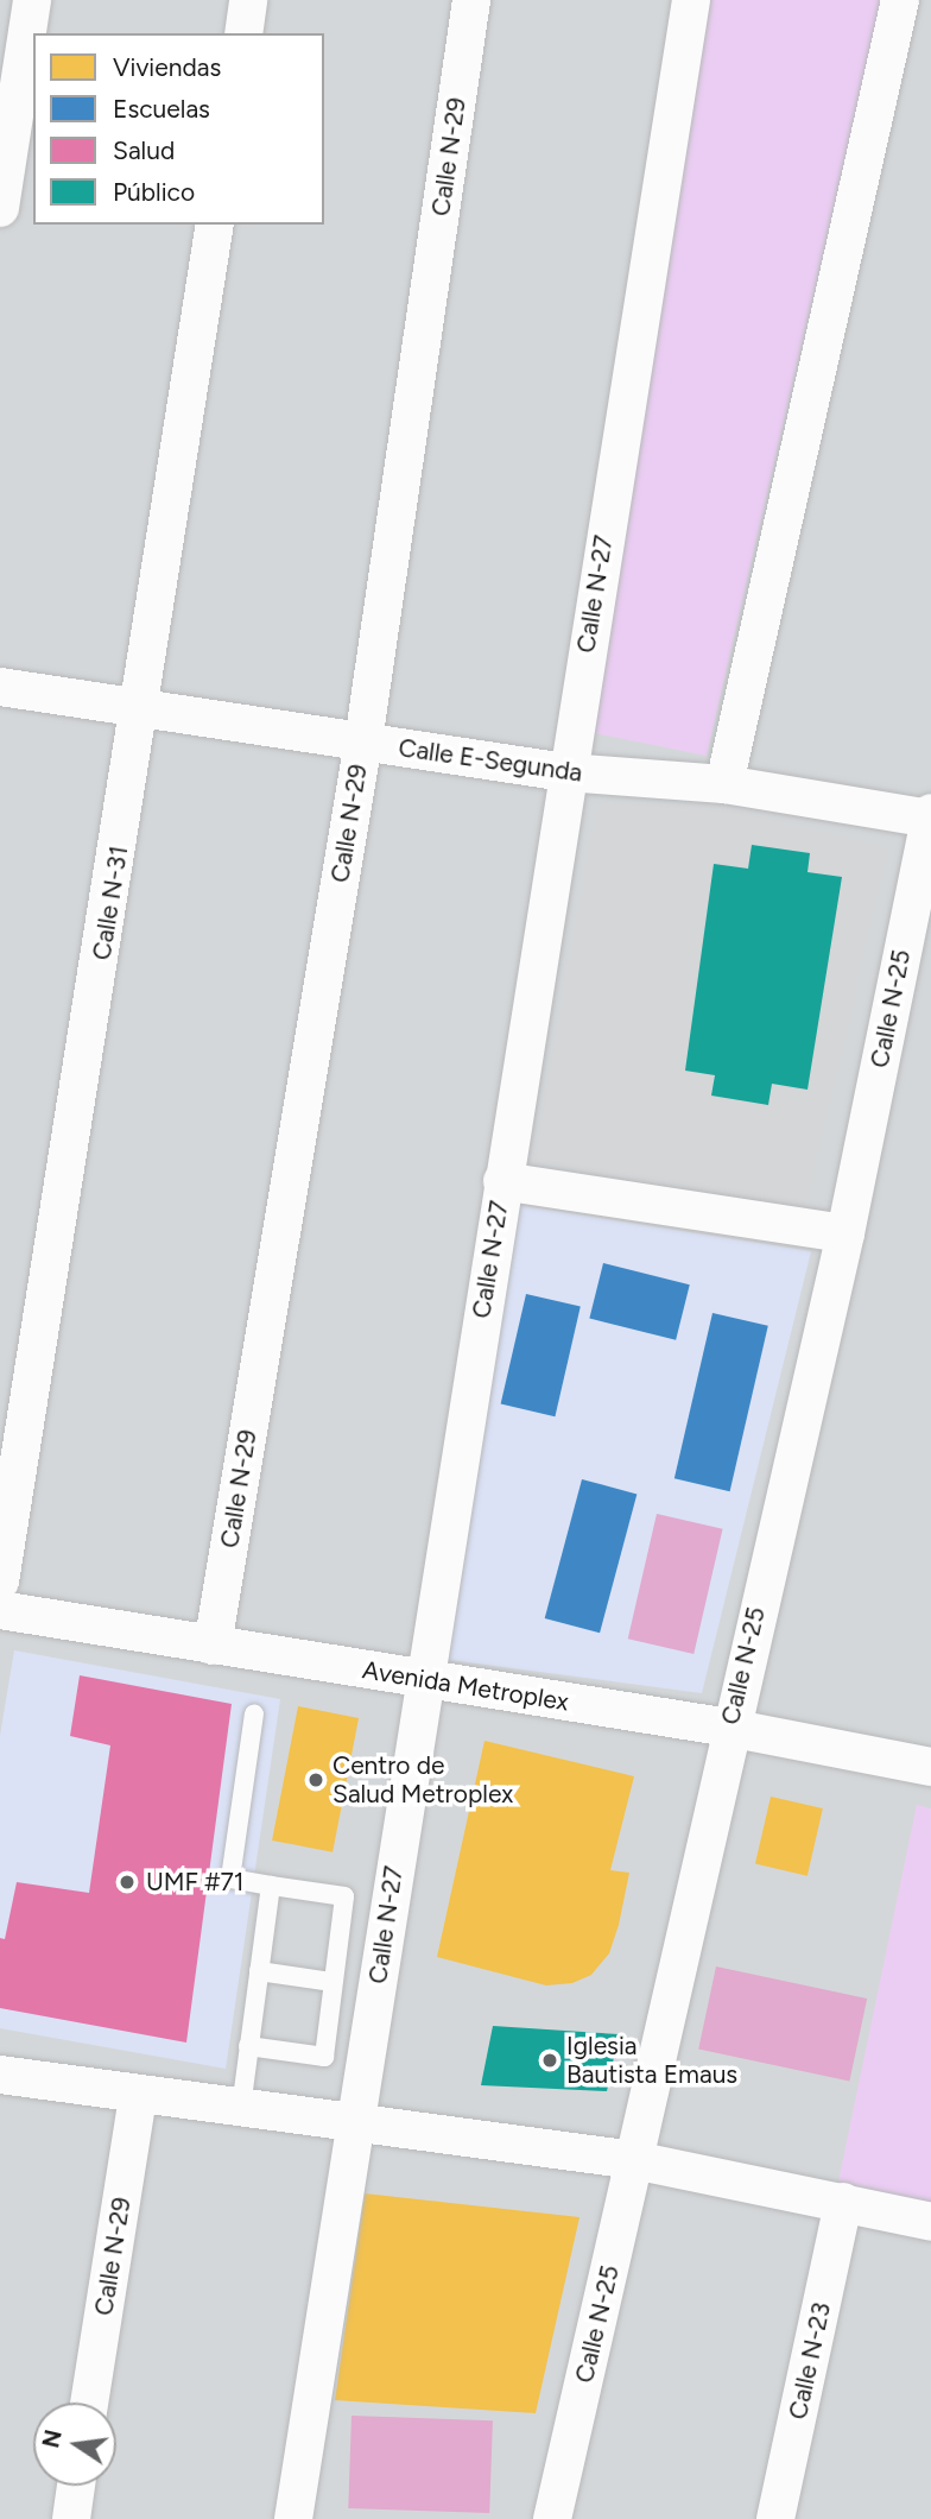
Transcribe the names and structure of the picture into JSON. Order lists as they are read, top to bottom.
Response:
{
  "streets": {
    "street": [
      "Calle N-29",
      "Calle N-27",
      "Calle E-Segunda",
      "Calle N-31",
      "Calle N-25",
      "Avenida Metroplex",
      "Calle N-23"
    ]
  },
  "crossings": [
    ["Calle N-29", "Calle E-Segunda"],
    ["Calle N-29", "Avenida Metroplex"],
    ["Calle N-27", "Calle E-Segunda"],
    ["Calle N-27", "Avenida Metroplex"],
    ["Calle E-Segunda", "Calle N-31"],
    ["Calle E-Segunda", "Calle N-25"],
    ["Calle N-25", "Avenida Metroplex"]
  ],
  "places": ["Centro de Salud Metroplex", "UMF #71", "Iglesia Bautista Emaus"],
  "legend": [
    "Viviendas",
    "Escuelas",
    "Salud",
    "Público"
  ],
  "north": "left"
}
